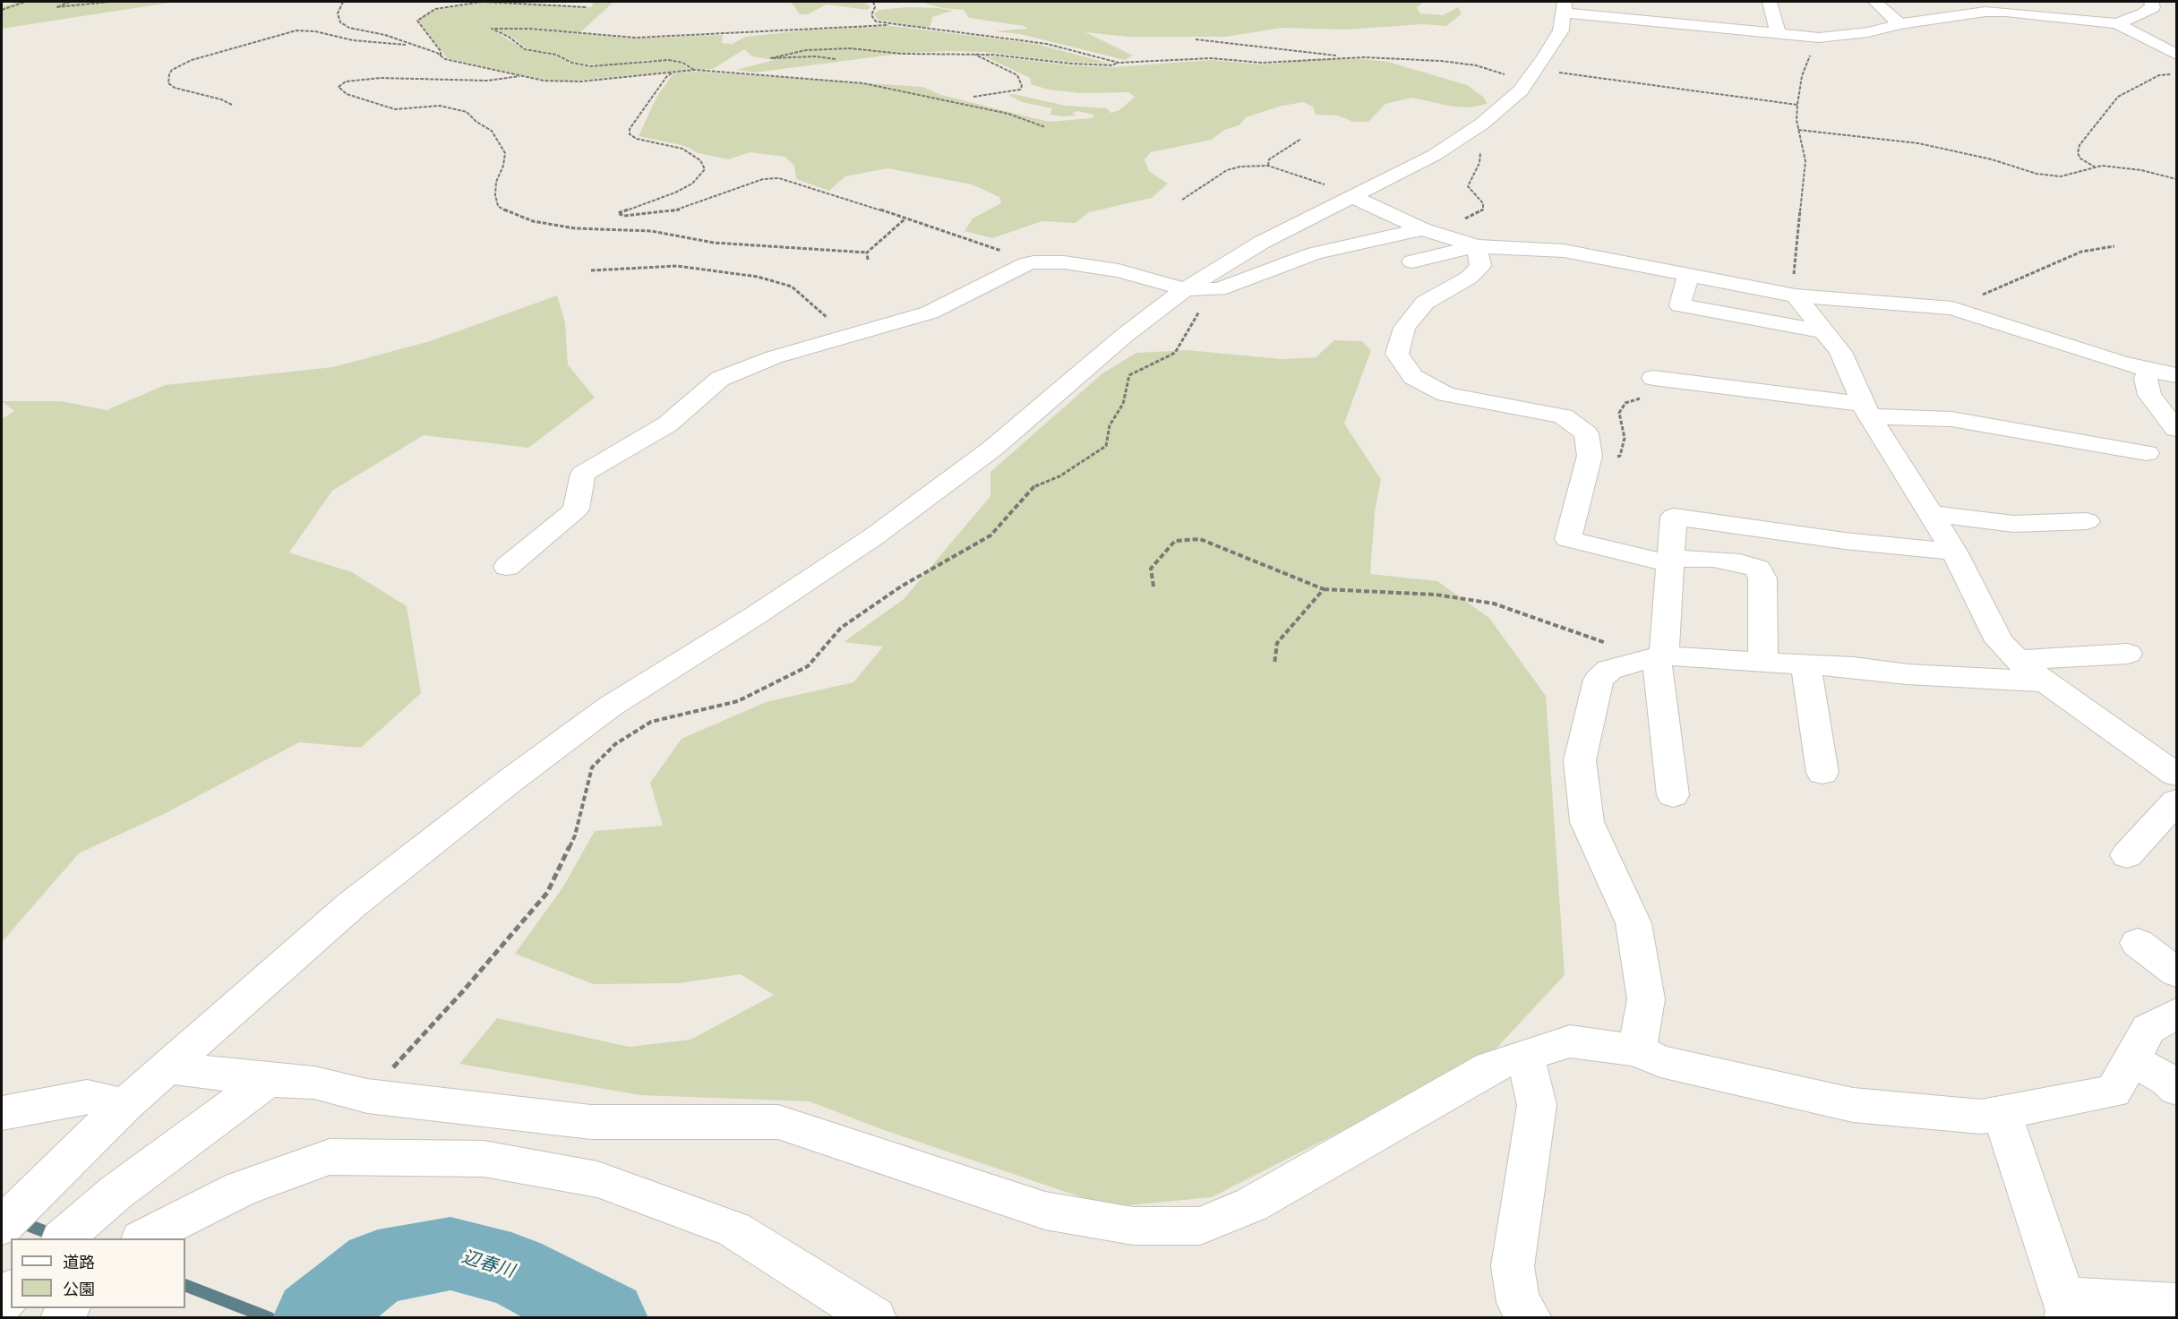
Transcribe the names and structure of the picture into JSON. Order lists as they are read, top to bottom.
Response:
{
  "water": ["辺春川"],
  "legend": ["道路", "公園"]
}
